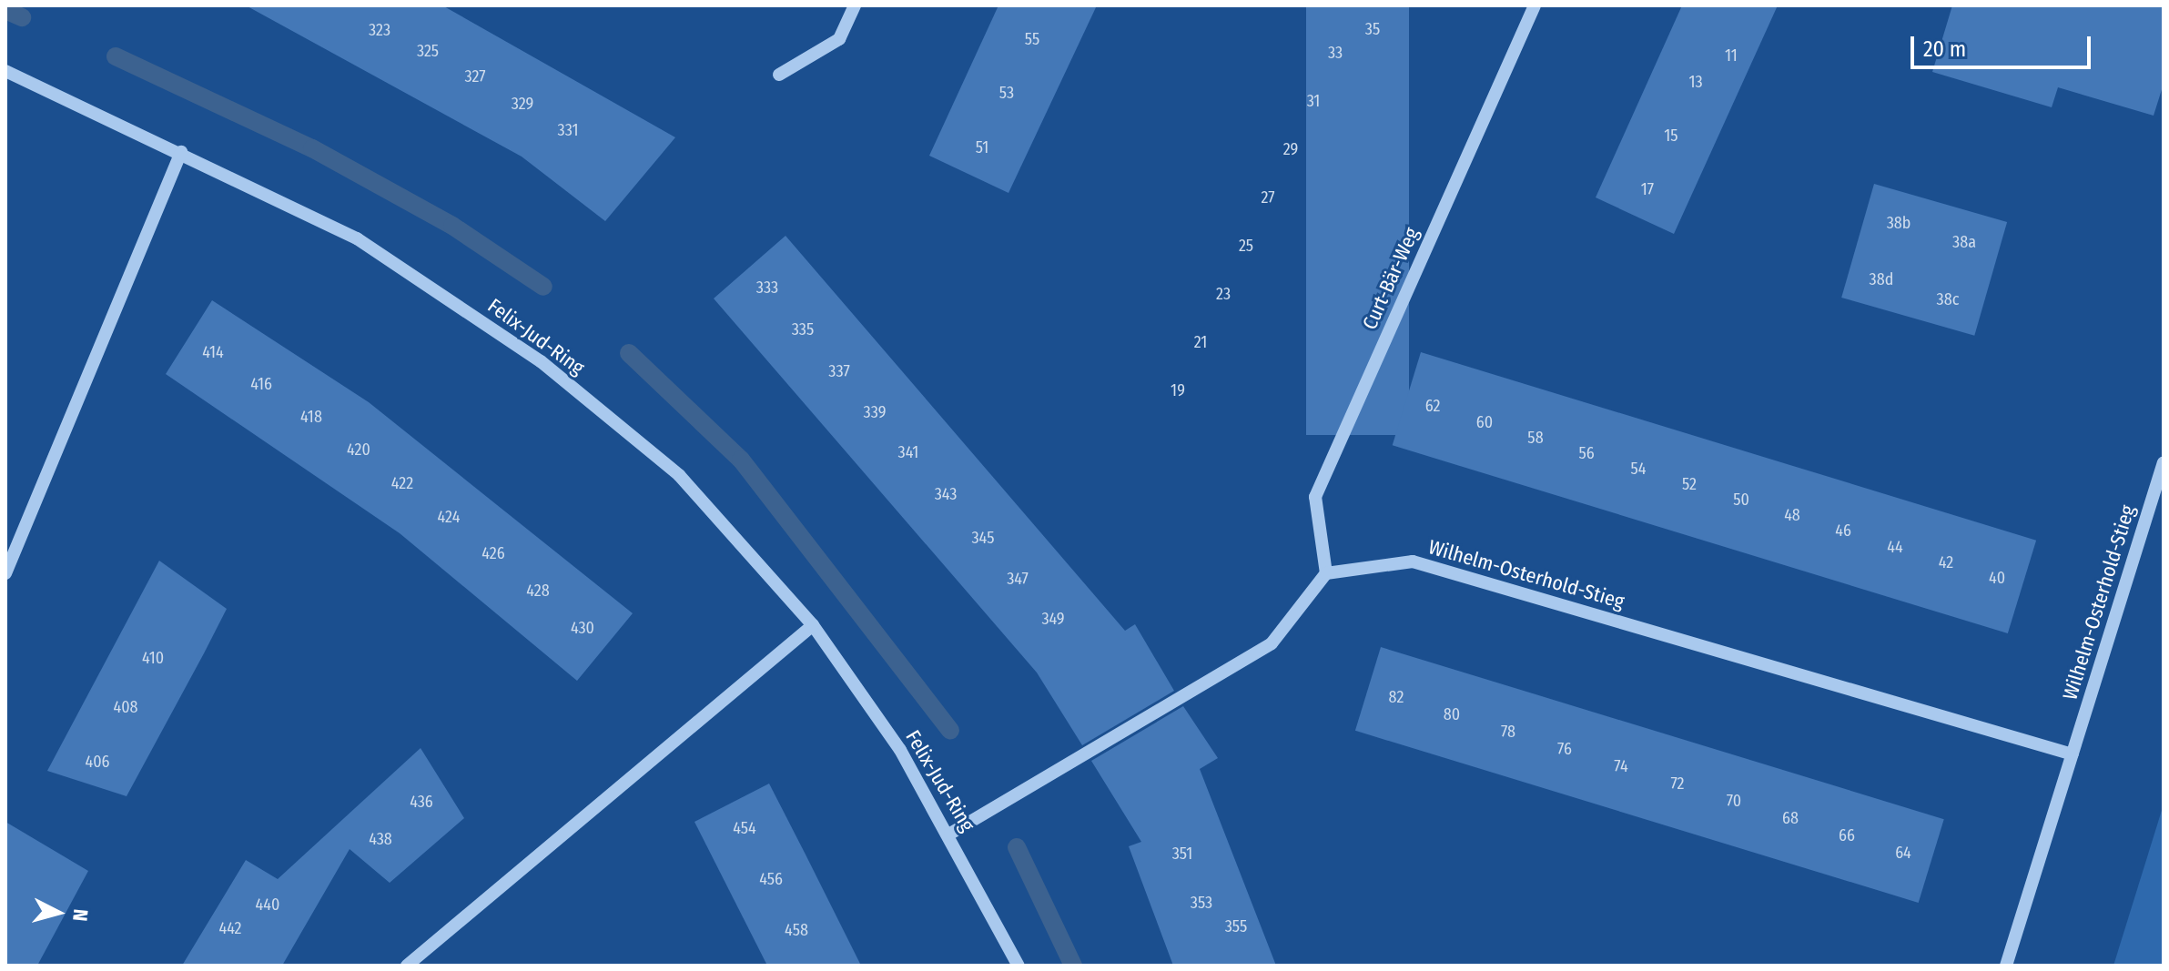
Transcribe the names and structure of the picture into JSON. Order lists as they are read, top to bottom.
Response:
{
  "streets": {
    "street": ["Curt-Bär-Weg", "Felix-Jud-Ring", "Wilhelm-Osterhold-Stieg"]
  },
  "crossings": [
    ["Curt-Bär-Weg", "Wilhelm-Osterhold-Stieg"]
  ],
  "house_numbers": [
    "35",
    "323",
    "55",
    "325",
    "33",
    "11",
    "327",
    "13",
    "53",
    "31",
    "329",
    "331",
    "15",
    "51",
    "29",
    "17",
    "27",
    "38b",
    "38a",
    "25",
    "38d",
    "333",
    "23",
    "38c",
    "335",
    "21",
    "414",
    "337",
    "416",
    "19",
    "62",
    "339",
    "418",
    "60",
    "58",
    "420",
    "341",
    "56",
    "54",
    "422",
    "52",
    "343",
    "50",
    "48",
    "424",
    "46",
    "345",
    "44",
    "426",
    "42",
    "40",
    "347",
    "428",
    "349",
    "430",
    "410",
    "82",
    "408",
    "80",
    "78",
    "76",
    "406",
    "74",
    "72",
    "70",
    "436",
    "68",
    "454",
    "66",
    "438",
    "64",
    "351",
    "456",
    "353",
    "440",
    "355",
    "442",
    "458"
  ],
  "scale_bar": "20 m",
  "north": "right"
}
